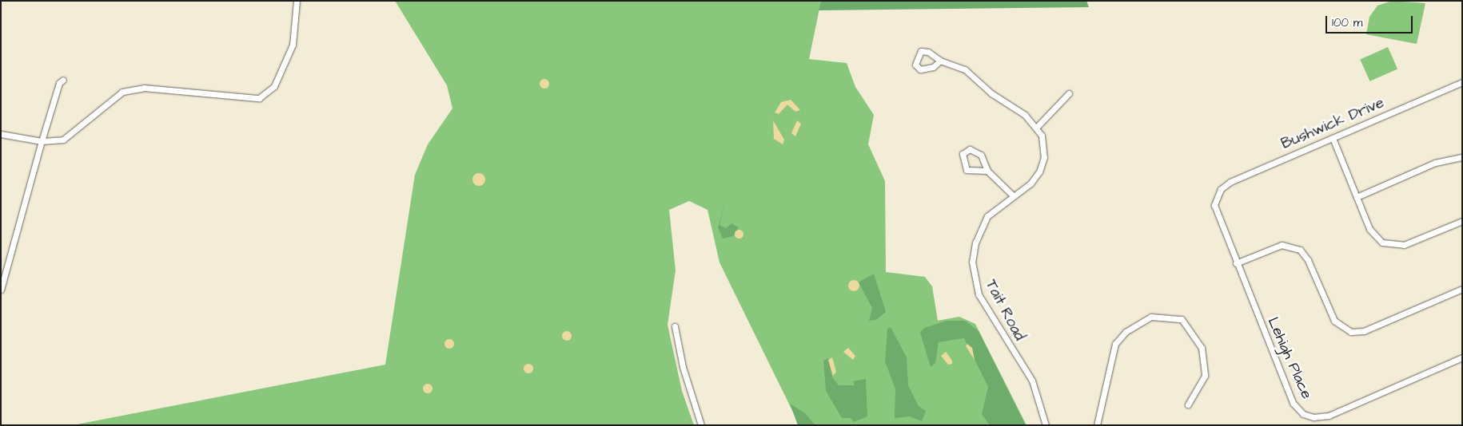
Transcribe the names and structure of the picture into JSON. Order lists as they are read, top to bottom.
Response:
{
  "streets": {
    "street": ["Bushwick Drive", "Tait Road", "Lehigh Place"]
  },
  "crossings": [
    ["Bushwick Drive", "Lehigh Place"]
  ],
  "scale_bar": "100 m"
}
